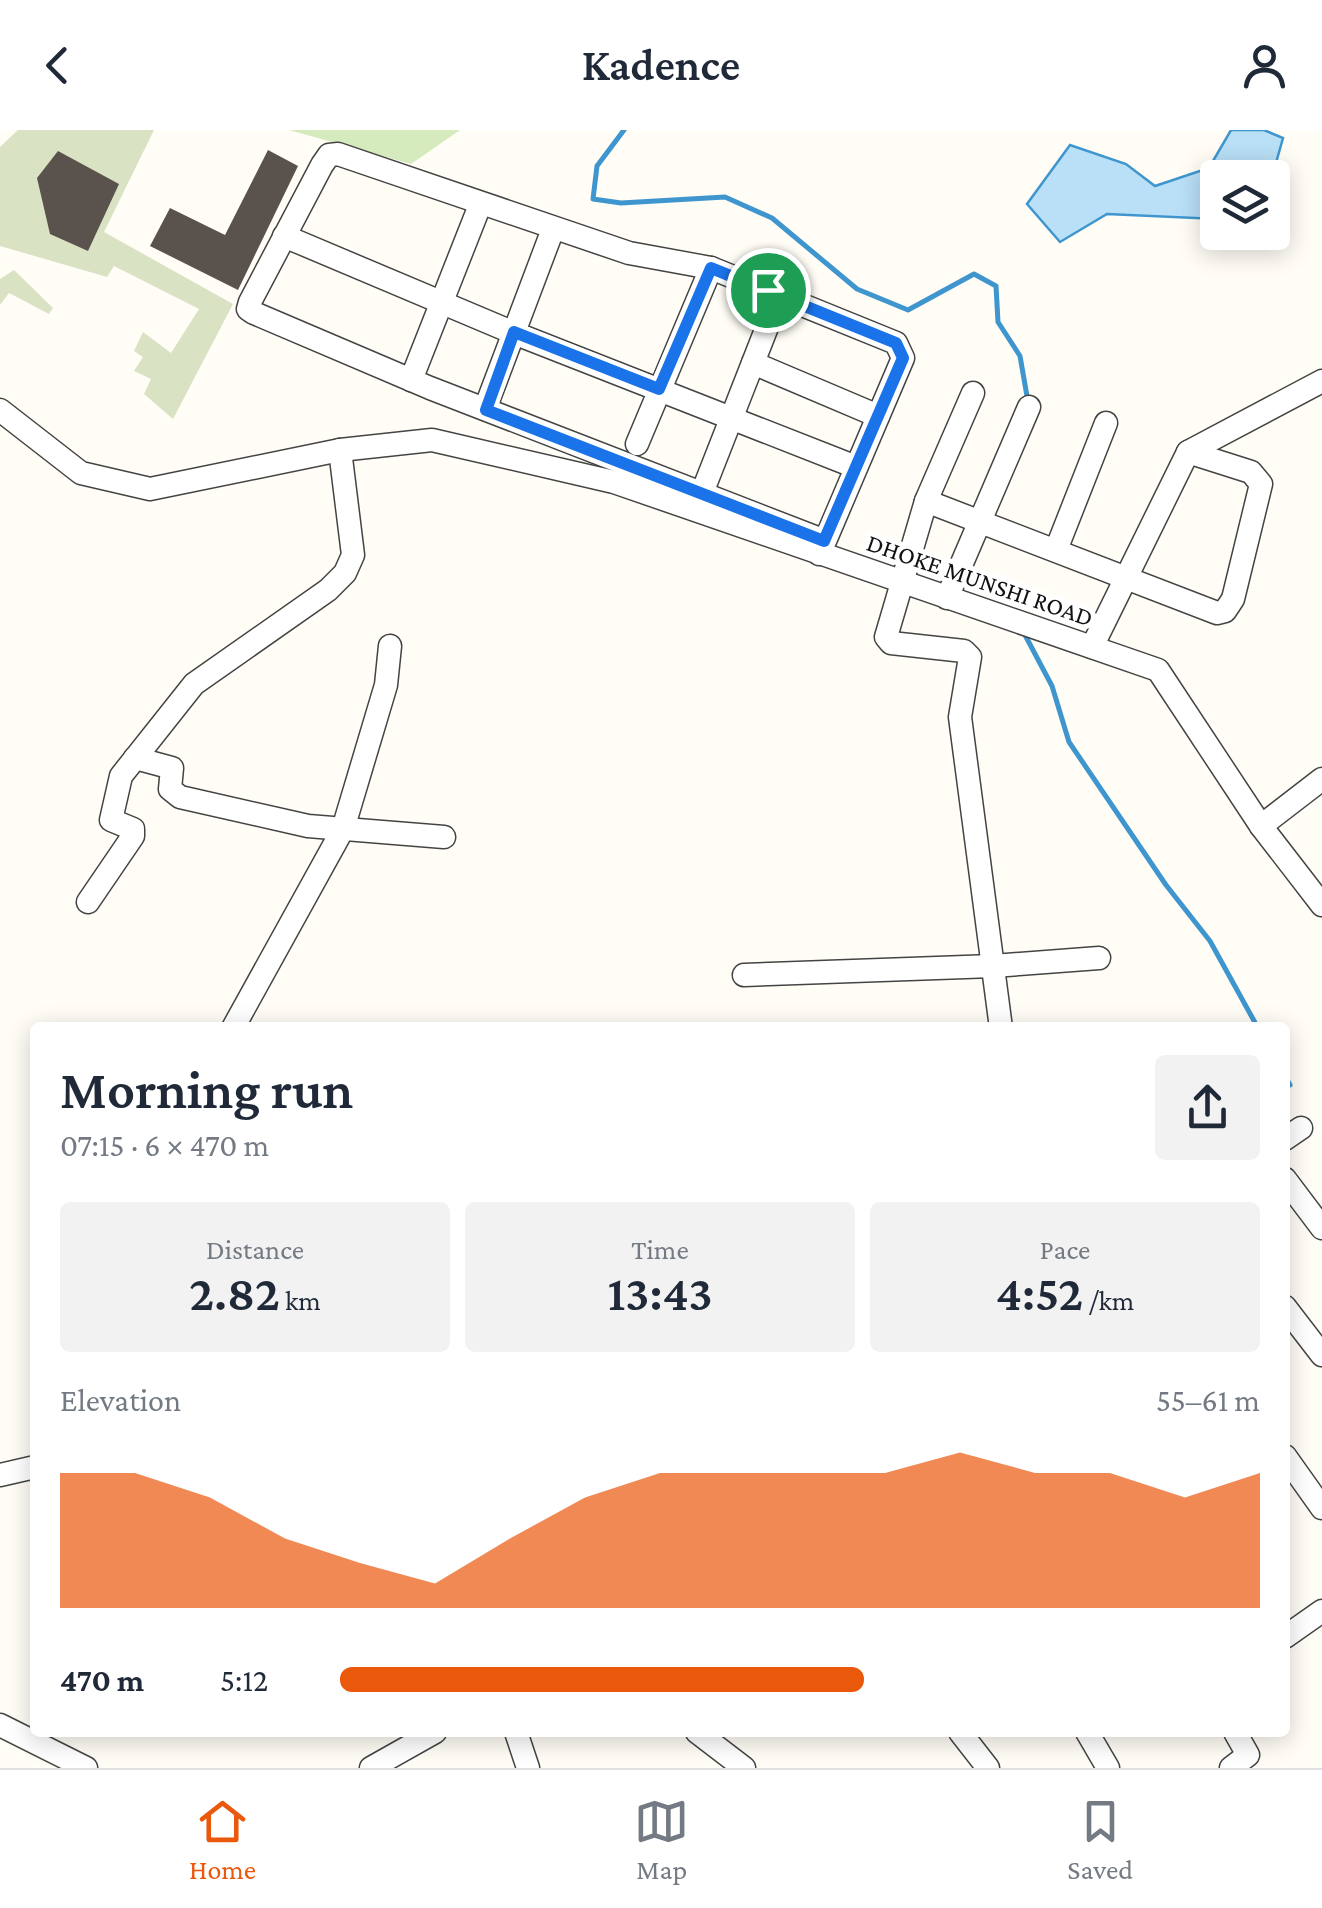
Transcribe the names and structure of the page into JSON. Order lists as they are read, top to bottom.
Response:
{
  "streets": {
    "street": ["DHOKE MUNSHI ROAD"]
  },
  "page": {
    "header": "Kadence",
    "heading": ["Morning run", "07:15 · 6 × 470 m"],
    "stats": [
      ["Distance", "2.82 km"],
      ["Time", "13:43"],
      ["Pace", "4:52 /km"]
    ],
    "chart": ["Elevation", "55–61 m"],
    "list": [
      {
        "name": "470 m",
        "note": "5:12"
      }
    ],
    "tabs": ["Home", "Map", "Saved"]
  }
}
